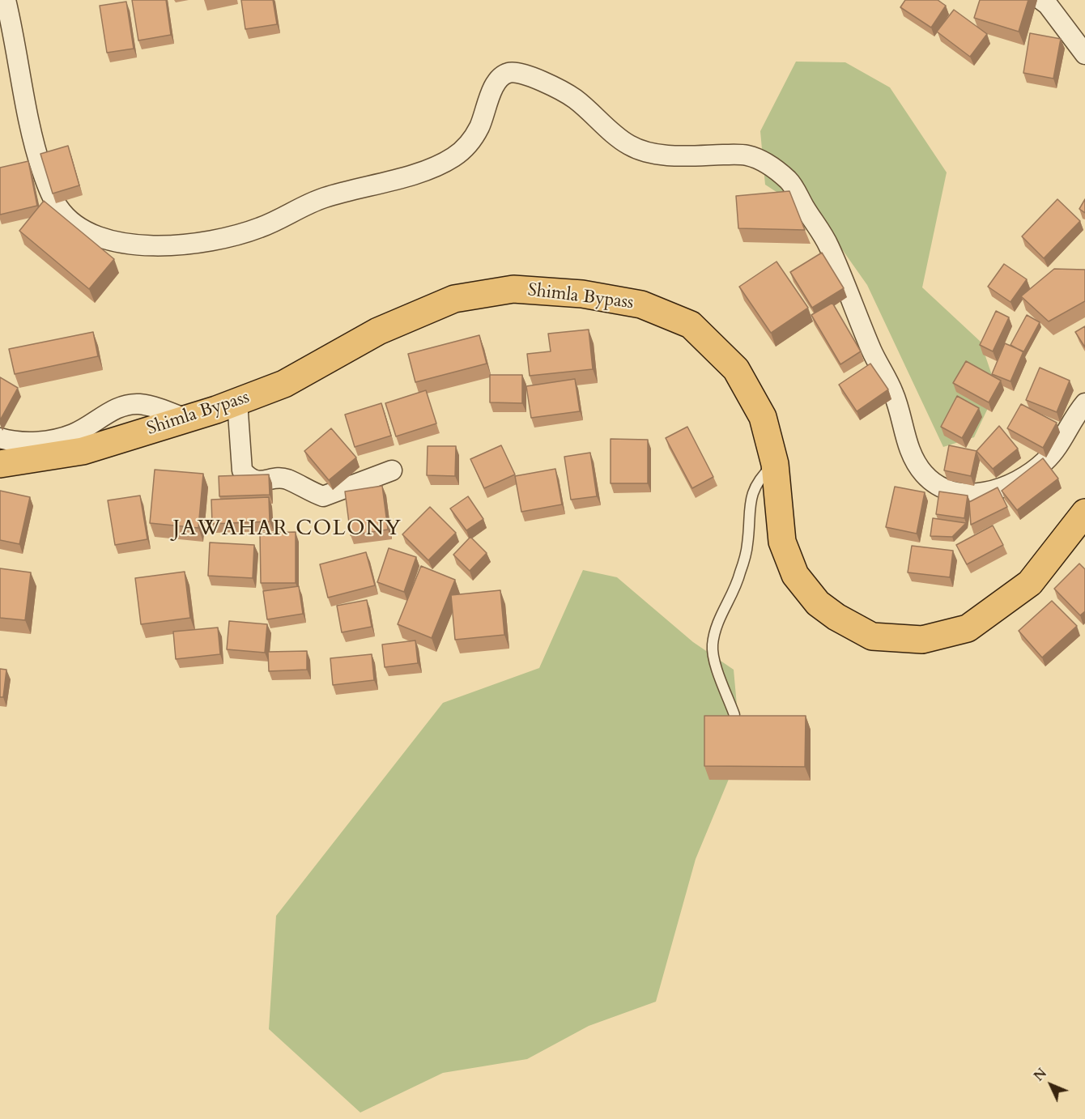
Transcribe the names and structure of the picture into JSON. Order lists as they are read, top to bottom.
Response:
{
  "streets": {
    "highway": ["Shimla Bypass"]
  },
  "districts": ["JAWAHAR COLONY"],
  "north": "top left"
}
